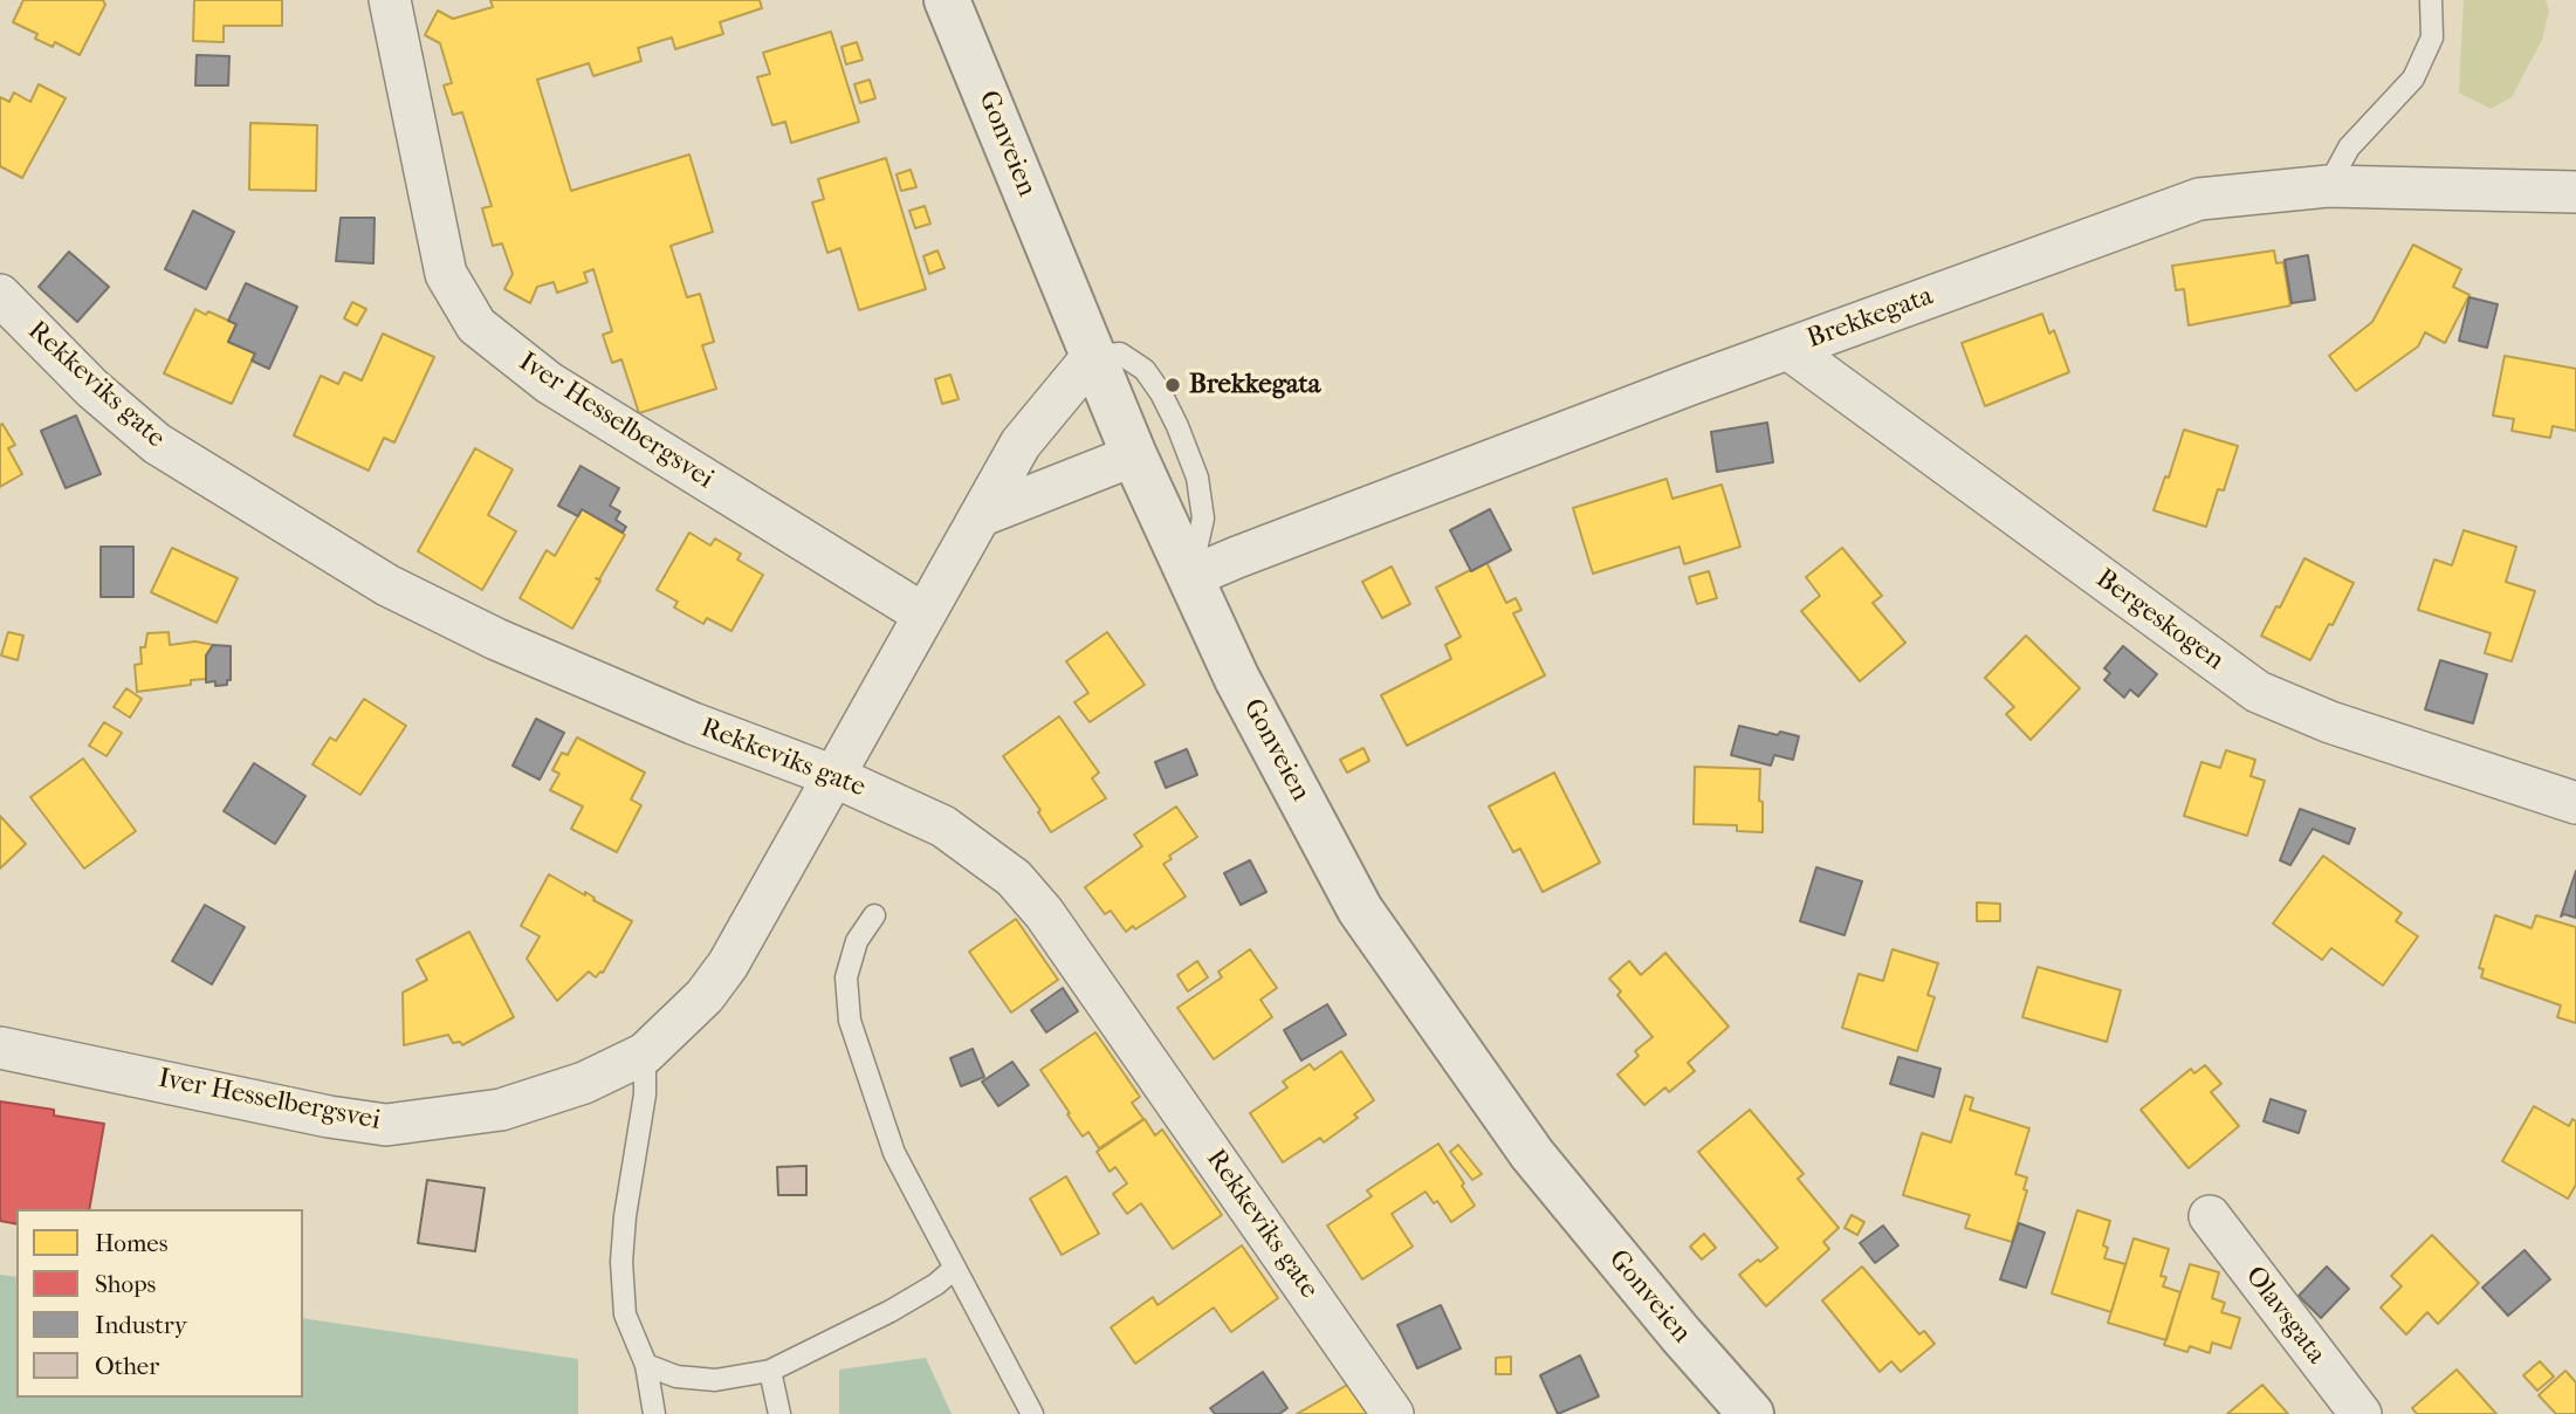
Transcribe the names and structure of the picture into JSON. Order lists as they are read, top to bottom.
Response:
{
  "streets": {
    "street": [
      "Gonveien",
      "Brekkegata",
      "Rekkeviks gate",
      "Iver Hesselbergsvei",
      "Bergeskogen",
      "Olavsgata"
    ]
  },
  "crossings": [
    ["Gonveien", "Brekkegata"],
    ["Gonveien", "Iver Hesselbergsvei"],
    ["Brekkegata", "Bergeskogen"],
    ["Rekkeviks gate", "Iver Hesselbergsvei"]
  ],
  "places": ["Brekkegata"],
  "legend": [
    "Homes",
    "Shops",
    "Industry",
    "Other"
  ]
}
